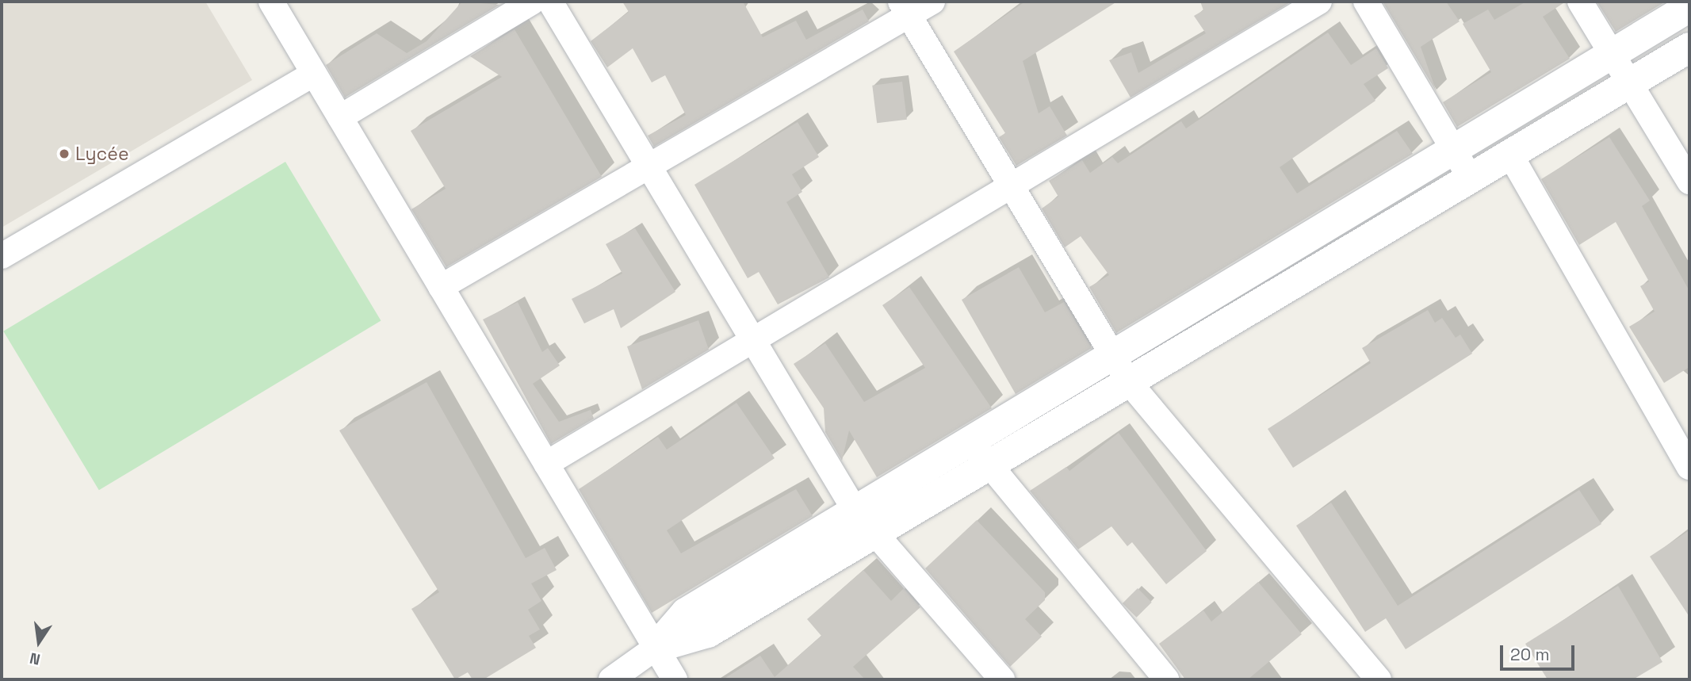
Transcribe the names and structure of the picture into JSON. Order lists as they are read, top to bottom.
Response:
{
  "places": ["Lycée"],
  "scale_bar": "20 m",
  "north": "bottom"
}
